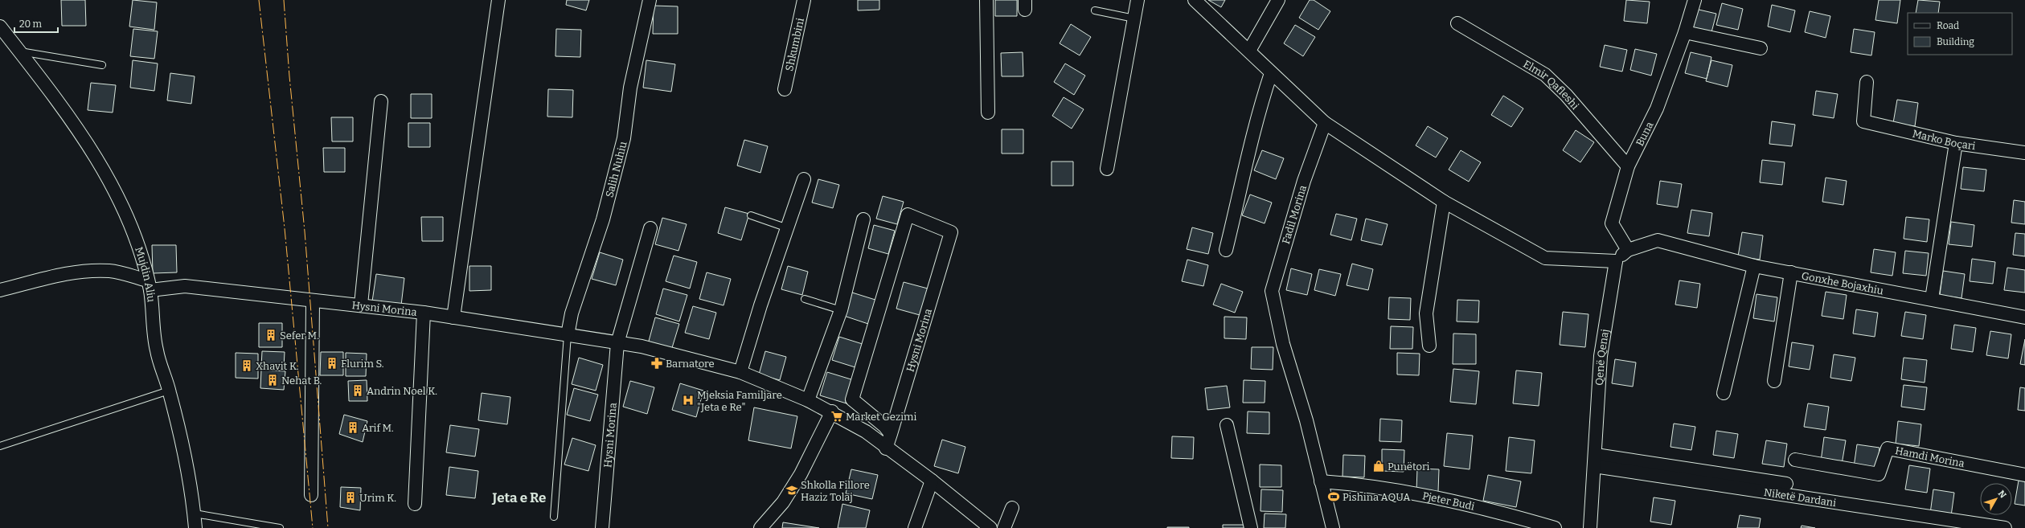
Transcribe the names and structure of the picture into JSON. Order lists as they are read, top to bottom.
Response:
{
  "streets": {
    "street": [
      "Shkumbini",
      "Elmir Qafleshi",
      "Buna",
      "Marko Boçari",
      "Salih Nuhiu",
      "Fadil Morina",
      "Mujdin Aliu",
      "Gonxhe Bojaxhiu",
      "Hysni Morina",
      "Qenë Qenaj",
      "Hamdi Morina",
      "Niketë Dardani",
      "Pjeter Budi"
    ]
  },
  "crossings": [
    ["Elmir Qafleshi", "Buna"],
    ["Buna", "Gonxhe Bojaxhiu"],
    ["Salih Nuhiu", "Hysni Morina"],
    ["Fadil Morina", "Pjeter Budi"],
    ["Mujdin Aliu", "Hysni Morina"],
    ["Qenë Qenaj", "Niketë Dardani"]
  ],
  "districts": ["Jeta e Re"],
  "places": {
    "building": [
      "Sefer M.",
      "Flurim S.",
      "Xhavit K.",
      "Nehat B.",
      "Andrin Noel K.",
      "Arif M.",
      "Urim K."
    ],
    "pharmacy": ["Barnatore"],
    "hospital": ["Mjeksia Familjare \"Jeta e Re\""],
    "supermarket": ["Market Gezimi"],
    "shop": ["Punëtori"],
    "school or university": ["Shkolla Fillore Haziz Tolaj"],
    "sports": ["Pishina AQUA"]
  },
  "legend": ["Road", "Building"],
  "scale_bar": "20 m",
  "north": "top right"
}
